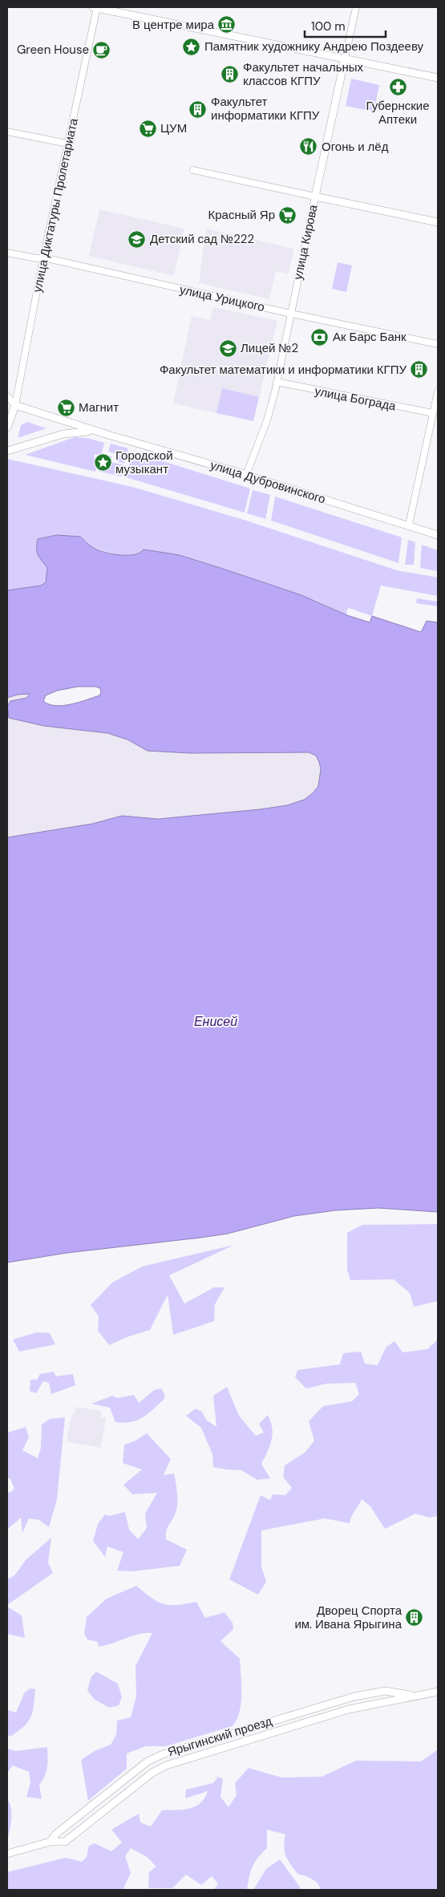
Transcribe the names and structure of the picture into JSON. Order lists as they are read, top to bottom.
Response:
{
  "streets": {
    "main road": ["улица Кирова", "улица Дубровинского", "Ярыгинский проезд"],
    "street": ["улица Диктатуры Пролетариата", "улица Урицкого", "улица Бограда"]
  },
  "crossings": [
    ["улица Диктатуры Пролетариата", "улица Урицкого"],
    ["улица Диктатуры Пролетариата", "улица Дубровинского"],
    ["улица Кирова", "улица Урицкого"],
    ["улица Кирова", "улица Бограда"],
    ["улица Кирова", "улица Дубровинского"]
  ],
  "water": ["Енисей"],
  "places": {
    "museum": ["В центре мира"],
    "place": ["Памятник художнику Андрею Поздееву", "Городской музыкант"],
    "cafe": ["Green House"],
    "building": [
      "Факультет начальных классов КГПУ",
      "Факультет информатики КГПУ",
      "Факультет математики и информатики КГПУ",
      "Дворец Спорта им. Ивана Ярыгина"
    ],
    "pharmacy": ["Губернские Аптеки"],
    "supermarket": ["ЦУМ", "Красный Яр", "Магнит"],
    "restaurant": ["Огонь и лёд"],
    "school or university": ["Детский сад №222", "Лицей №2"],
    "bank": ["Ак Барс Банк"]
  },
  "scale_bar": "100 m"
}
